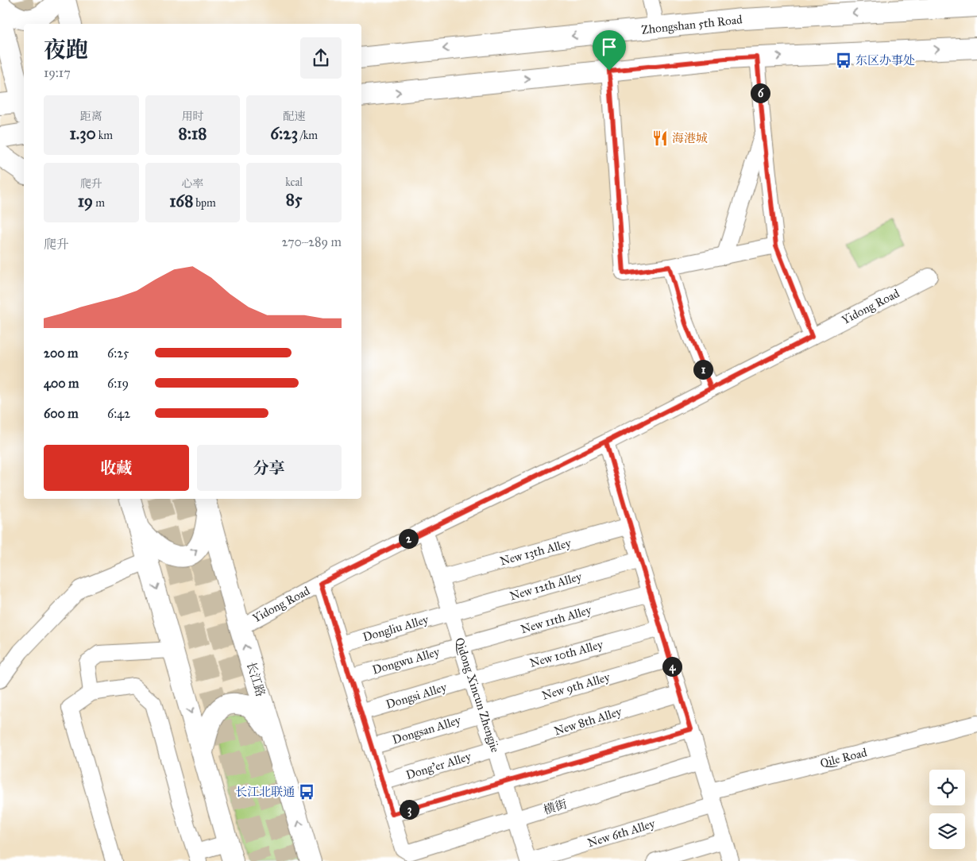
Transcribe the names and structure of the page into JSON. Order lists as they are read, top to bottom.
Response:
{
  "streets": {
    "main road": ["Zhongshan 5th Road", "长江路"],
    "street": [
      "Yidong Road",
      "New 13th Alley",
      "New 12th Alley",
      "New 11th Alley",
      "Dongliu Alley",
      "New 10th Alley",
      "Dongwu Alley",
      "New 9th Alley",
      "Qidong Xincun Zhengjie",
      "Dongsi Alley",
      "New 8th Alley",
      "Dongsan Alley",
      "Qile Road",
      "Dong'er Alley",
      "横街",
      "New 6th Alley"
    ]
  },
  "crossings": [
    ["Yidong Road", "长江路"],
    ["Yidong Road", "Qidong Xincun Zhengjie"],
    ["New 13th Alley", "Qidong Xincun Zhengjie"],
    ["New 12th Alley", "Dongliu Alley"],
    ["New 12th Alley", "Qidong Xincun Zhengjie"],
    ["New 11th Alley", "Dongwu Alley"],
    ["New 11th Alley", "Qidong Xincun Zhengjie"],
    ["Dongliu Alley", "Qidong Xincun Zhengjie"],
    ["New 10th Alley", "Qidong Xincun Zhengjie"],
    ["New 10th Alley", "Dongsi Alley"],
    ["Dongwu Alley", "Qidong Xincun Zhengjie"],
    ["New 9th Alley", "Qidong Xincun Zhengjie"],
    ["New 9th Alley", "Dongsan Alley"],
    ["Qidong Xincun Zhengjie", "Dongsi Alley"],
    ["Qidong Xincun Zhengjie", "New 8th Alley"],
    ["Qidong Xincun Zhengjie", "Dongsan Alley"],
    ["Qidong Xincun Zhengjie", "Dong'er Alley"],
    ["Qidong Xincun Zhengjie", "横街"],
    ["Qidong Xincun Zhengjie", "New 6th Alley"],
    ["New 8th Alley", "Dong'er Alley"],
    ["Qile Road", "New 6th Alley"]
  ],
  "places": {
    "bus stop": ["东区办事处", "长江北联通"],
    "restaurant": ["海港城"]
  },
  "page": {
    "heading": ["夜跑", "19:17"],
    "pins": [
      "6",
      "1",
      "2",
      "4",
      "3"
    ],
    "stats": [
      ["距离", "1.30 km"],
      ["用时", "8:18"],
      ["配速", "6:23 /km"],
      ["爬升", "19 m"],
      ["心率", "168 bpm"],
      ["kcal", "85"]
    ],
    "chart": ["爬升", "270–289 m"],
    "list": [
      {
        "name": "200 m",
        "note": "6:25"
      },
      {
        "name": "400 m",
        "note": "6:19"
      },
      {
        "name": "600 m",
        "note": "6:42"
      }
    ],
    "buttons": ["收藏", "分享"]
  }
}
